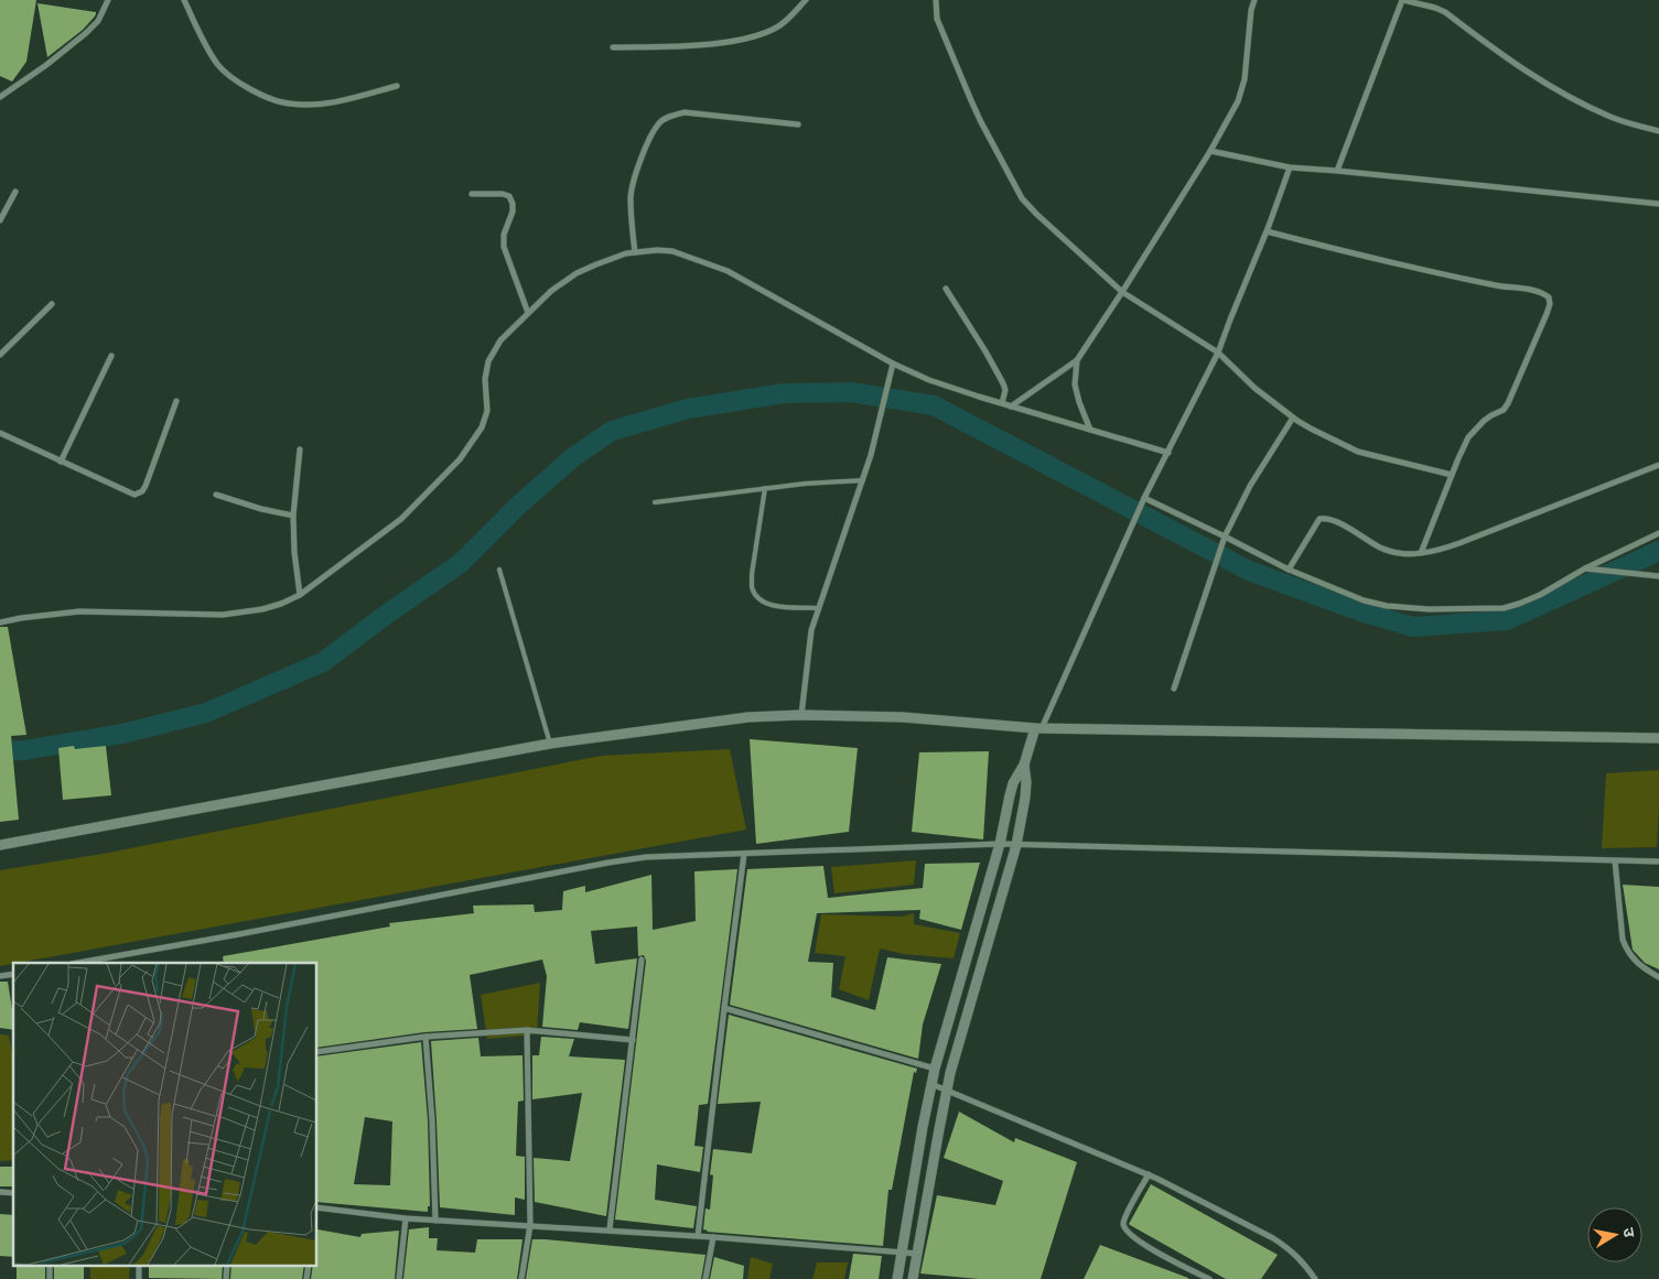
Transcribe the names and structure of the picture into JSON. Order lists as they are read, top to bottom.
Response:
{
  "north": "right"
}
